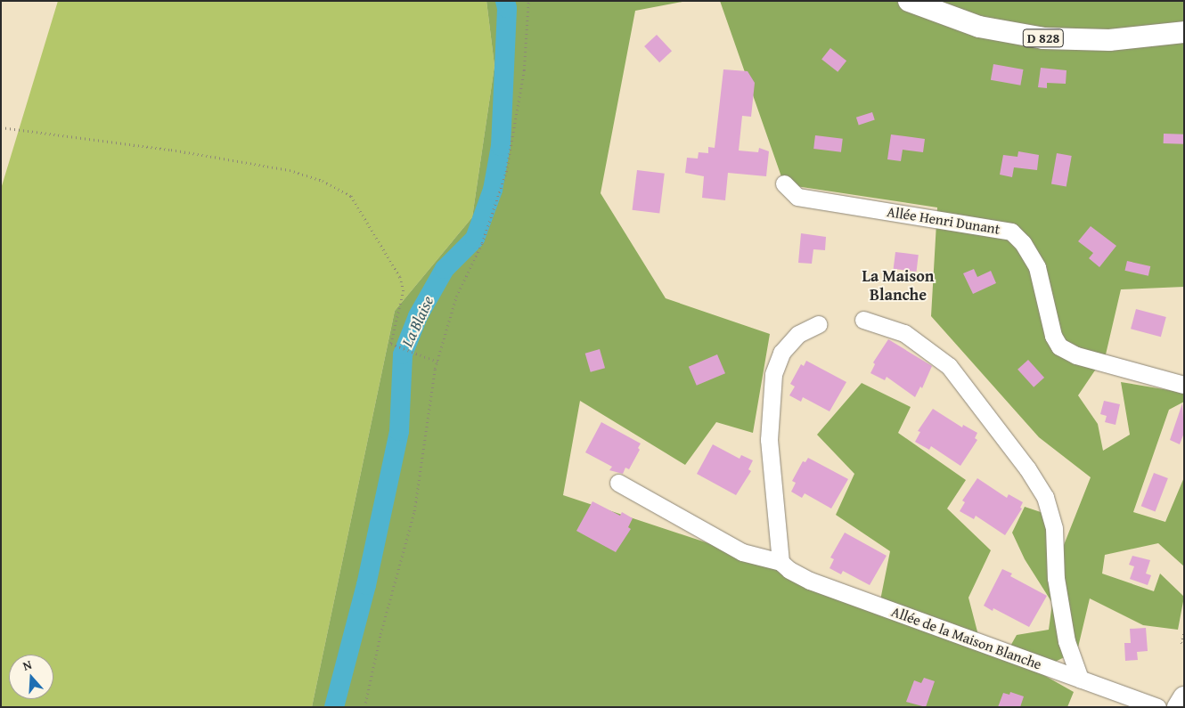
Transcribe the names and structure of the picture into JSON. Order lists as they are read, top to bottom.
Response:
{
  "streets": {
    "main road": ["D 828"],
    "street": ["Allée Henri Dunant", "Allée de la Maison Blanche"]
  },
  "districts": ["La Maison Blanche"],
  "water": ["La Blaise"],
  "north": "top"
}
